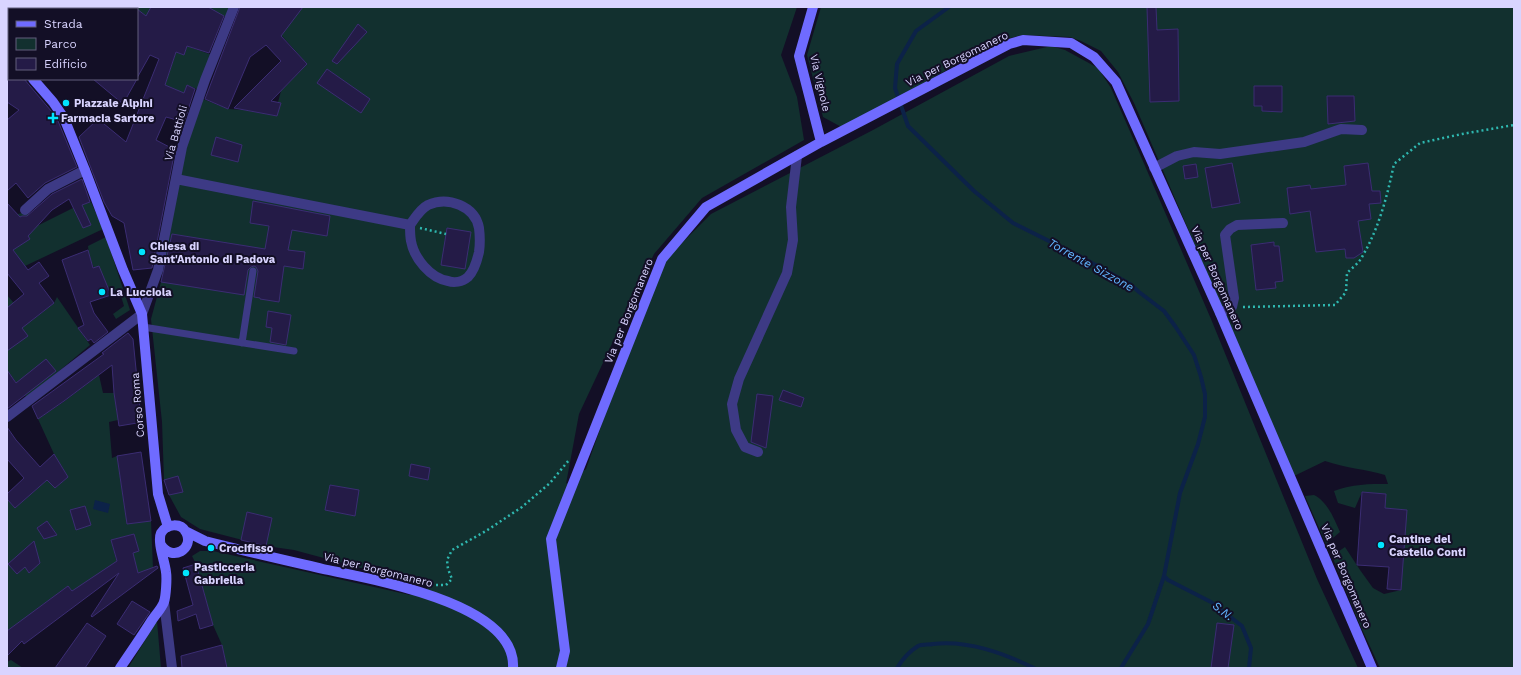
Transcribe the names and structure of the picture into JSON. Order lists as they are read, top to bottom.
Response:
{
  "streets": {
    "main road": ["Via per Borgomanero", "Via Vignole", "Corso Roma"],
    "street": ["Via Battioli"]
  },
  "crossings": [
    ["Via per Borgomanero", "Via Vignole"],
    ["Via per Borgomanero", "Corso Roma"],
    ["Via Battioli", "Corso Roma"]
  ],
  "water": ["Torrente Sizzone", "S.N."],
  "places": {
    "other": [
      "Piazzale Alpini",
      "Chiesa di Sant'Antonio di Padova",
      "La Lucciola",
      "Cantine del Castello Conti",
      "Crocifisso",
      "Pasticceria Gabriella"
    ],
    "health": ["Farmacia Sartore"]
  },
  "legend": ["Strada", "Parco", "Edificio"]
}
